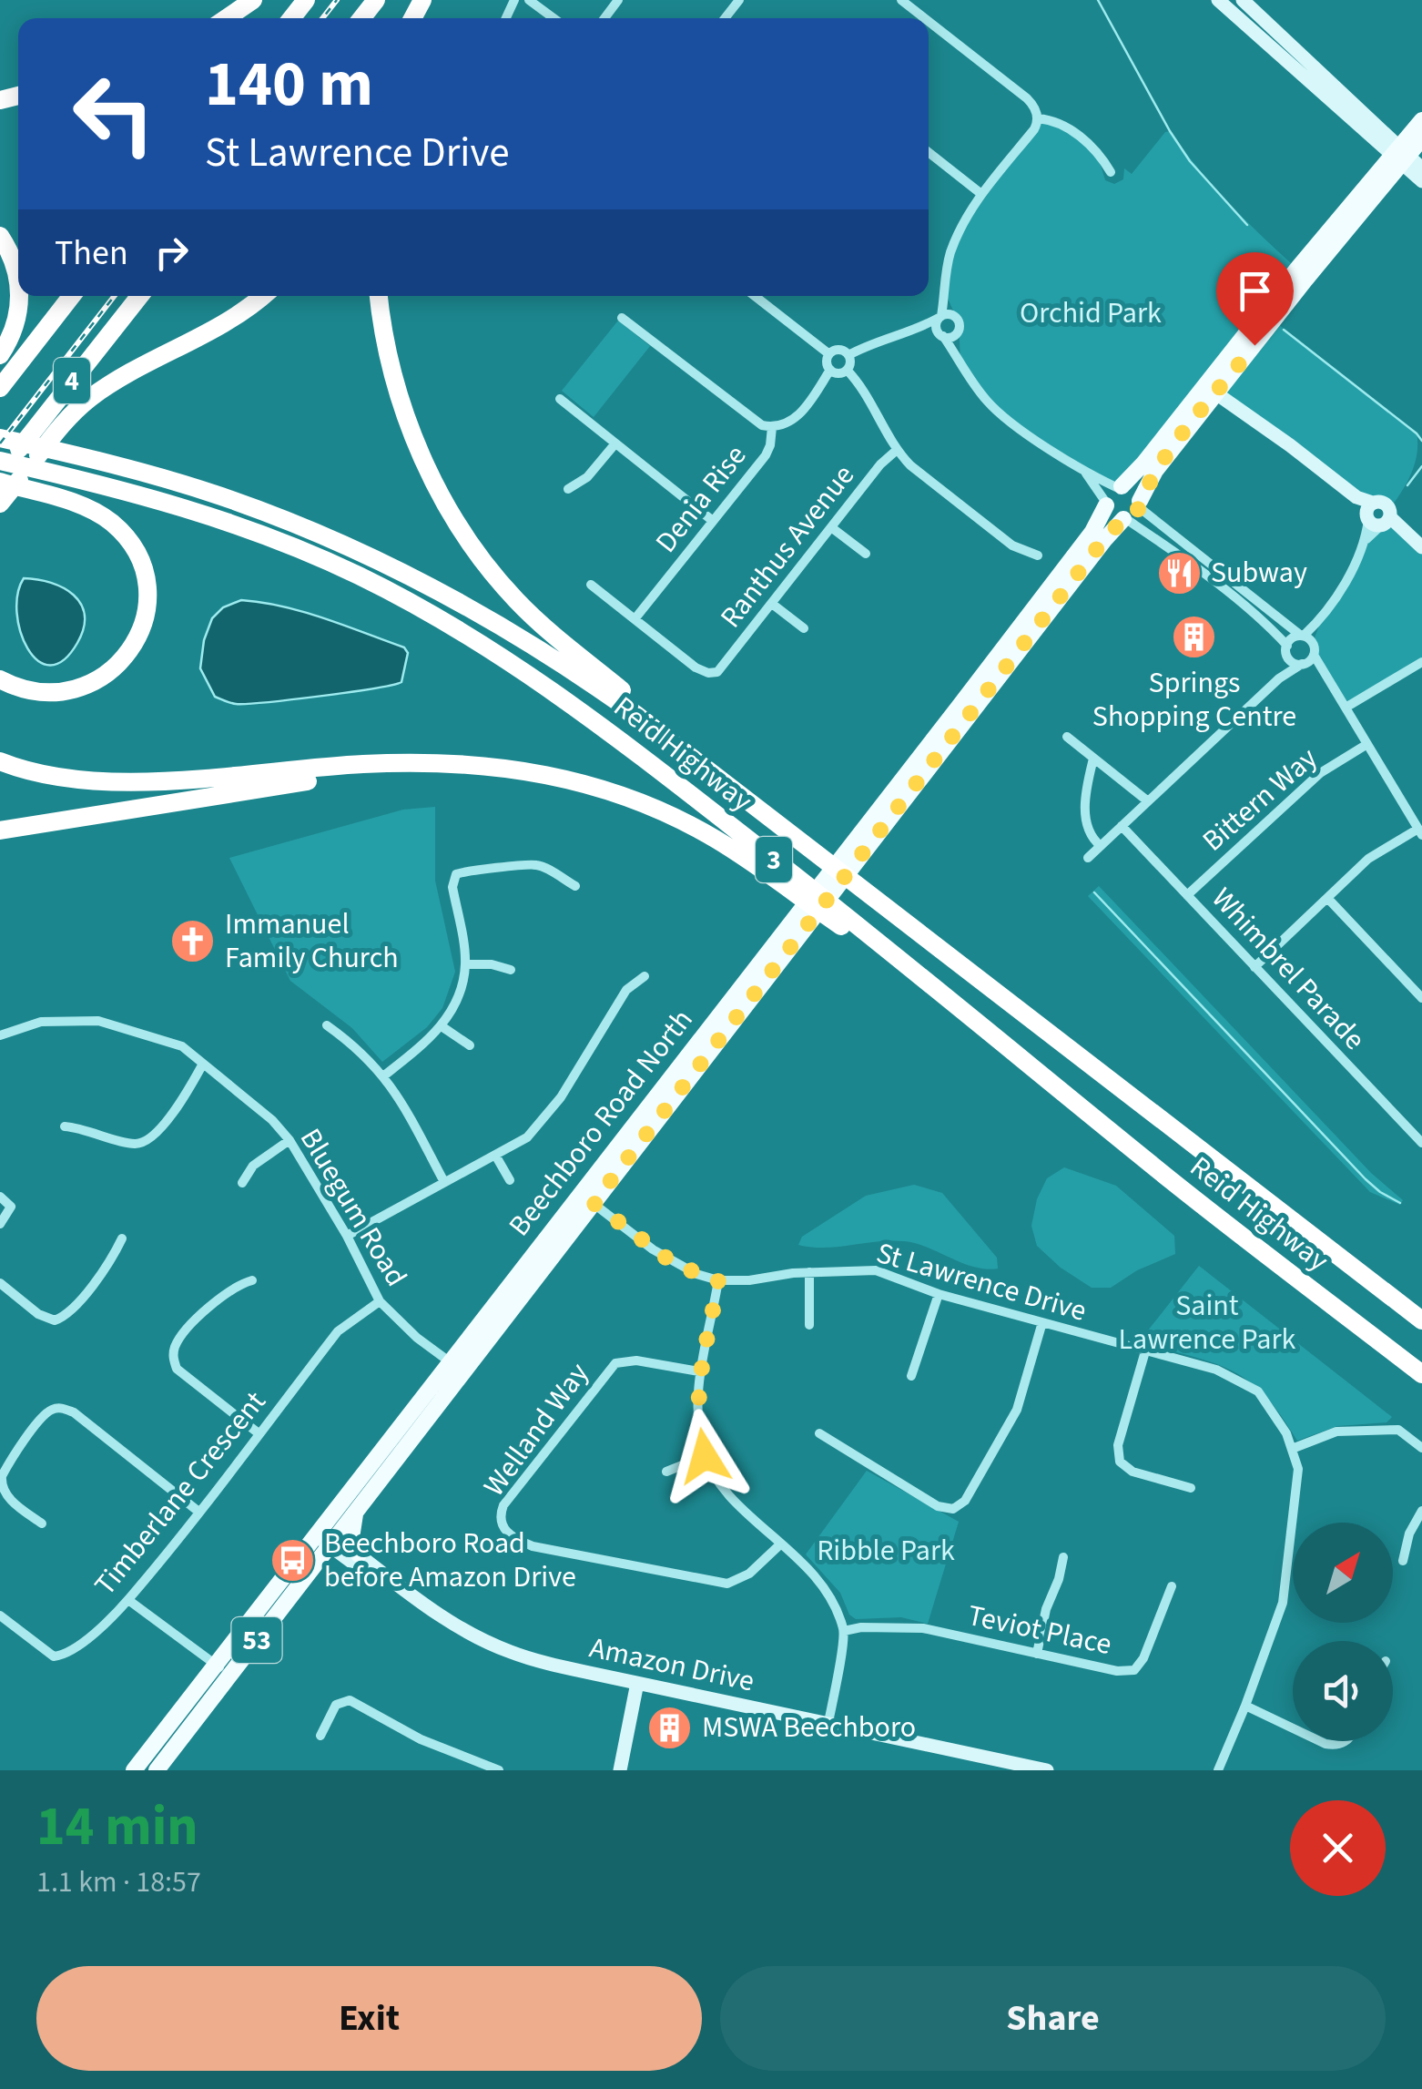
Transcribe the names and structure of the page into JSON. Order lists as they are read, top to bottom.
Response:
{
  "streets": {
    "highway": ["4", "Reid Highway", "3"],
    "main road": ["Beechboro Road North", "53"],
    "street": [
      "Denia Rise",
      "Ranthus Avenue",
      "Bittern Way",
      "Whimbrel Parade",
      "Bluegum Road",
      "St Lawrence Drive",
      "Welland Way",
      "Timberlane Crescent",
      "Teviot Place",
      "Amazon Drive"
    ]
  },
  "crossings": [
    ["Denia Rise", "Ranthus Avenue"],
    ["Bittern Way", "Whimbrel Parade"],
    ["Beechboro Road North", "Bluegum Road"],
    ["Beechboro Road North", "St Lawrence Drive"],
    ["Beechboro Road North", "53"],
    ["Beechboro Road North", "Amazon Drive"],
    ["Bluegum Road", "Timberlane Crescent"]
  ],
  "parks": ["Orchid Park", "Saint Lawrence Park", "Ribble Park"],
  "places": {
    "restaurant": ["Subway"],
    "building": ["Springs Shopping Centre", "MSWA Beechboro"],
    "church": ["Immanuel Family Church"],
    "bus stop": ["Beechboro Road before Amazon Drive"]
  },
  "north": "top right",
  "page": {
    "turn": ["140 m", "St Lawrence Drive"],
    "then": "Then",
    "heading": ["14 min", "1.1 km · 18:57"],
    "buttons": ["Exit", "Share"]
  }
}
